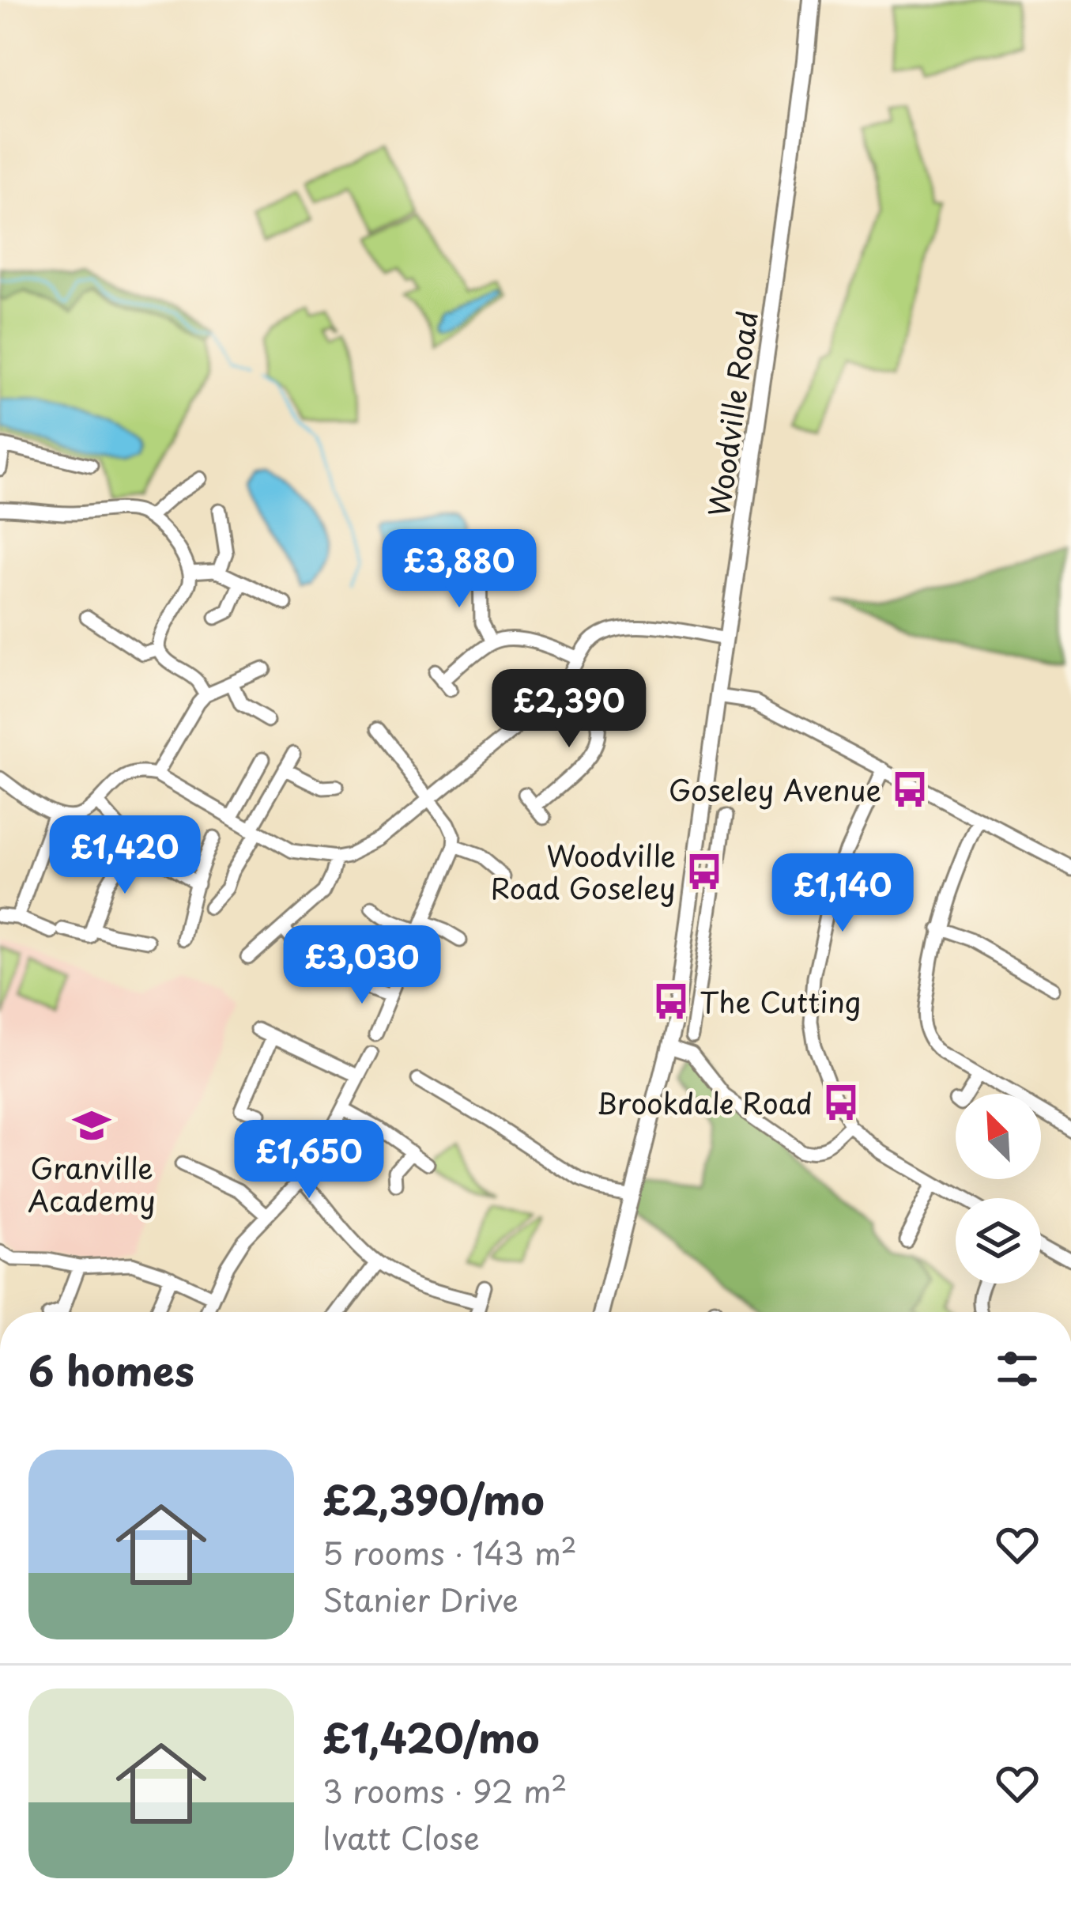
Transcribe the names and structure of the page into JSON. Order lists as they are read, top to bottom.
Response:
{
  "streets": {
    "main road": ["Woodville Road"]
  },
  "places": {
    "bus stop": [
      "Goseley Avenue",
      "Woodville Road Goseley",
      "The Cutting",
      "Brookdale Road"
    ],
    "school or university": ["Granville Academy"]
  },
  "north": "top left",
  "page": {
    "price": [
      "£3,880",
      "£2,390",
      "£1,420",
      "£1,140",
      "£3,030",
      "£1,650"
    ],
    "heading": "6 homes",
    "list": [
      {
        "name": "£2,390/mo",
        "note": "5 rooms · 143 m² · Stanier Drive"
      },
      {
        "name": "£1,420/mo",
        "note": "3 rooms · 92 m² · Ivatt Close"
      }
    ]
  }
}
